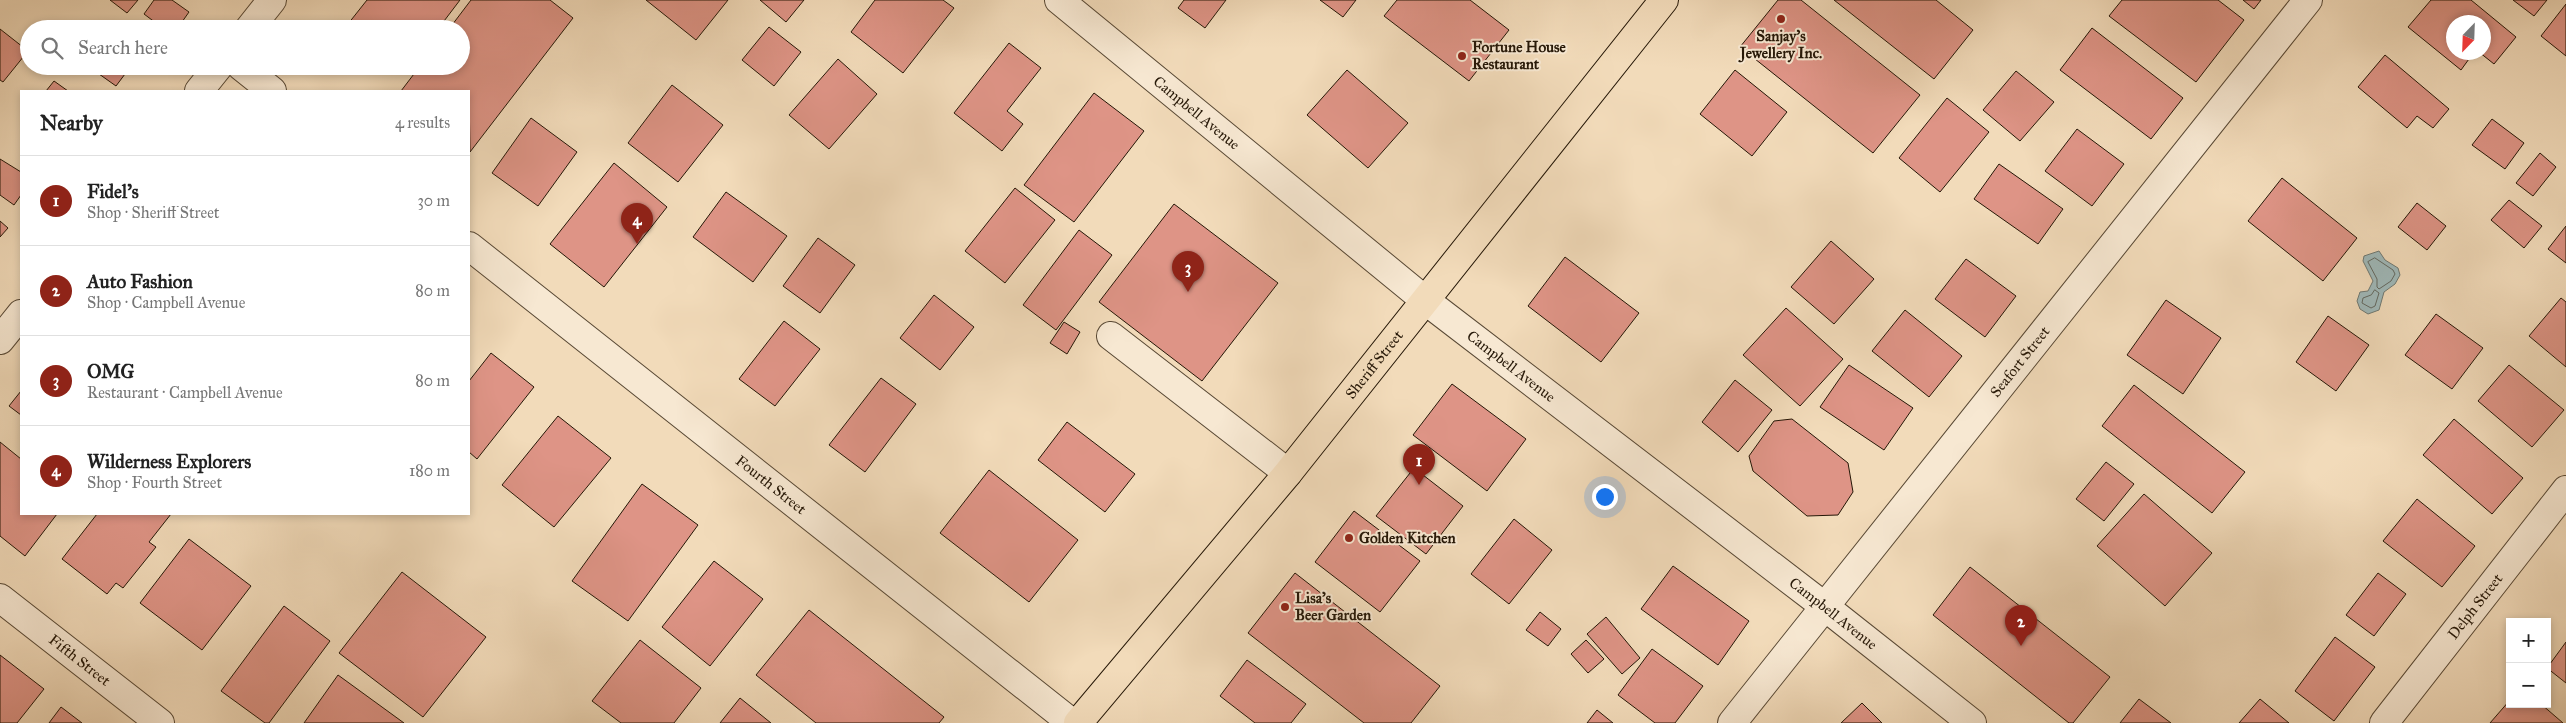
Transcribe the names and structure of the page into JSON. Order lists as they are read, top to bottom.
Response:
{
  "streets": {
    "main road": ["Sheriff Street"],
    "street": [
      "Campbell Avenue",
      "Seafort Street",
      "Fourth Street",
      "Delph Street",
      "Fifth Street"
    ]
  },
  "crossings": [
    ["Campbell Avenue", "Seafort Street"],
    ["Campbell Avenue", "Sheriff Street"]
  ],
  "places": [
    "Sanjay's Jewellery Inc.",
    "Fortune House Restaurant",
    "Golden Kitchen",
    "Lisa's Beer Garden"
  ],
  "north": "bottom left",
  "page": {
    "search": "Search here",
    "heading": ["Nearby", "4 results"],
    "list": [
      {
        "mark": "1",
        "name": "Fidel's",
        "note": "Shop · Sheriff Street",
        "value": "30 m"
      },
      {
        "mark": "2",
        "name": "Auto Fashion",
        "note": "Shop · Campbell Avenue",
        "value": "80 m"
      },
      {
        "mark": "3",
        "name": "OMG",
        "note": "Restaurant · Campbell Avenue",
        "value": "80 m"
      },
      {
        "mark": "4",
        "name": "Wilderness Explorers",
        "note": "Shop · Fourth Street",
        "value": "180 m"
      }
    ],
    "pins": [
      "4",
      "3",
      "1",
      "2"
    ],
    "map_buttons": ["+", "−"]
  }
}
